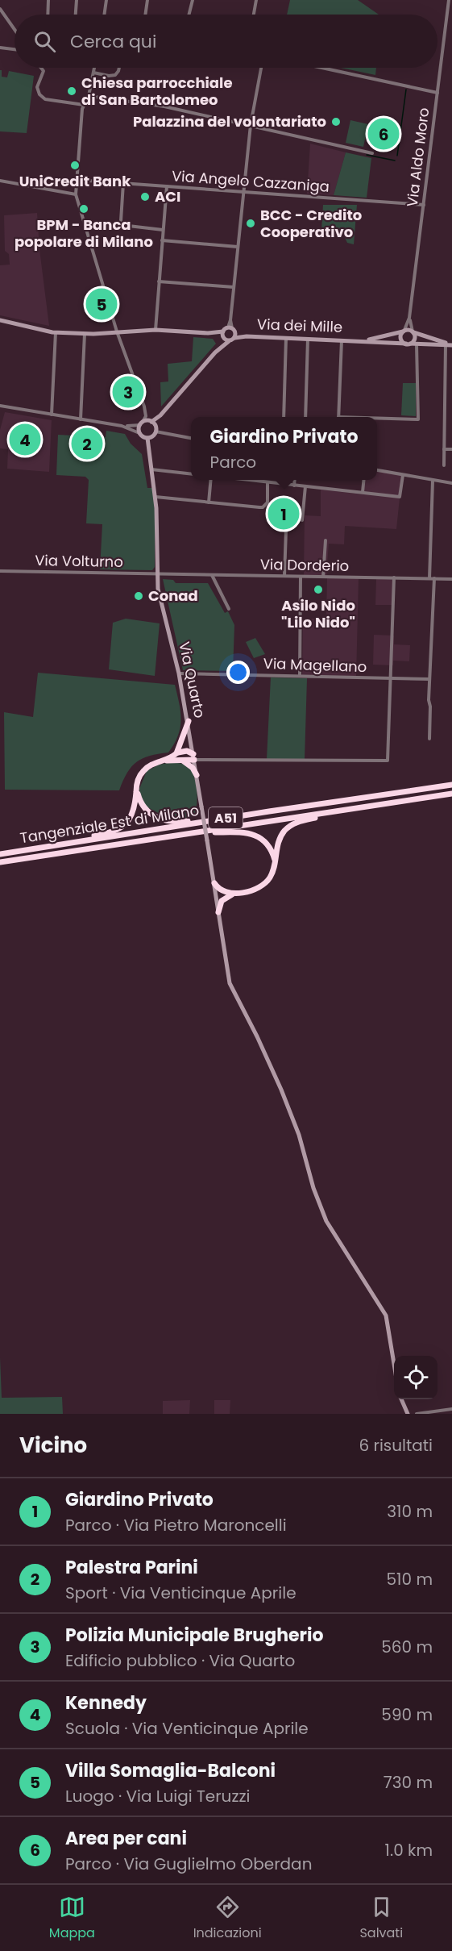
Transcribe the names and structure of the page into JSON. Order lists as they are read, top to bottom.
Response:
{
  "streets": {
    "highway": ["A51", "Tangenziale Est di Milano"],
    "street": [
      "Via Aldo Moro",
      "Via Angelo Cazzaniga",
      "Via dei Mille",
      "Via Volturno",
      "Via Dorderio",
      "Via Magellano",
      "Via Quarto"
    ]
  },
  "crossings": [
    ["Via Aldo Moro", "Via Angelo Cazzaniga"],
    ["Via Aldo Moro", "Via dei Mille"],
    ["Via Volturno", "Via Dorderio"],
    ["Via Volturno", "Via Quarto"],
    ["Via Dorderio", "Via Quarto"],
    ["Via Magellano", "Via Quarto"]
  ],
  "places": [
    "Chiesa parrocchiale di San Bartolomeo",
    "Palazzina del volontariato",
    "UniCredit Bank",
    "ACI",
    "BPM - Banca popolare di Milano",
    "BCC - Credito Cooperativo",
    "Asilo Nido \"Lilo Nido\"",
    "Conad"
  ],
  "page": {
    "search": "Cerca qui",
    "pins": [
      "6",
      "5",
      "3",
      "4",
      "2",
      "1"
    ],
    "popup": ["Giardino Privato", "Parco"],
    "heading": ["Vicino", "6 risultati"],
    "list": [
      {
        "mark": "1",
        "name": "Giardino Privato",
        "note": "Parco · Via Pietro Maroncelli",
        "value": "310 m"
      },
      {
        "mark": "2",
        "name": "Palestra Parini",
        "note": "Sport · Via Venticinque Aprile",
        "value": "510 m"
      },
      {
        "mark": "3",
        "name": "Polizia Municipale Brugherio",
        "note": "Edificio pubblico · Via Quarto",
        "value": "560 m"
      },
      {
        "mark": "4",
        "name": "Kennedy",
        "note": "Scuola · Via Venticinque Aprile",
        "value": "590 m"
      },
      {
        "mark": "5",
        "name": "Villa Somaglia-Balconi",
        "note": "Luogo · Via Luigi Teruzzi",
        "value": "730 m"
      },
      {
        "mark": "6",
        "name": "Area per cani",
        "note": "Parco · Via Guglielmo Oberdan",
        "value": "1.0 km"
      }
    ],
    "nav": ["Mappa", "Indicazioni", "Salvati"]
  }
}
